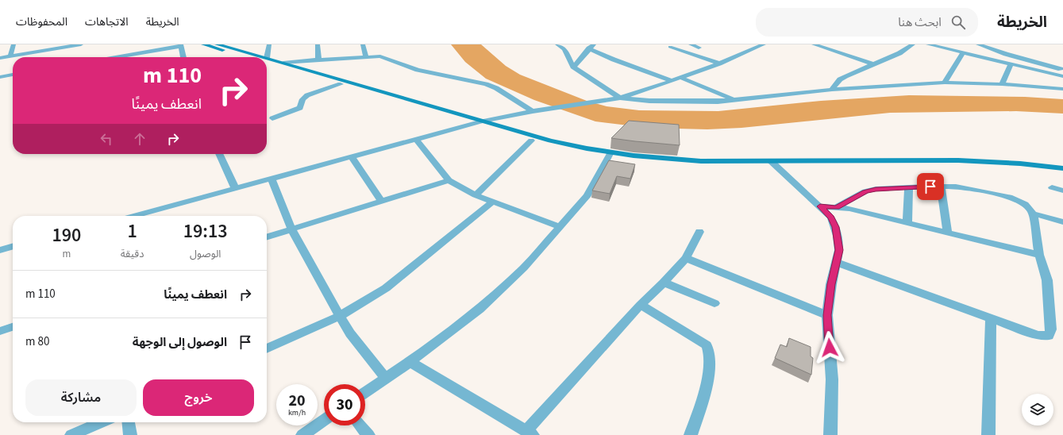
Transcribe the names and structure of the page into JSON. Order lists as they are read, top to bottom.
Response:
{
  "page": {
    "header": "الخريطة",
    "search": "ابحث هنا",
    "nav": ["الخريطة", "الاتجاهات", "المحفوظات"],
    "turn": ["110 m", "انعطف يمينًا"],
    "eta": [
      "19:13",
      "الوصول",
      "1",
      "دقيقة",
      "190",
      "m"
    ],
    "list": [
      {
        "name": "انعطف يمينًا",
        "value": "110 m"
      },
      {
        "name": "الوصول إلى الوجهة",
        "value": "80 m"
      }
    ],
    "buttons": ["خروج", "مشاركة"],
    "speed": "20 km/h",
    "limit": "30"
  }
}
